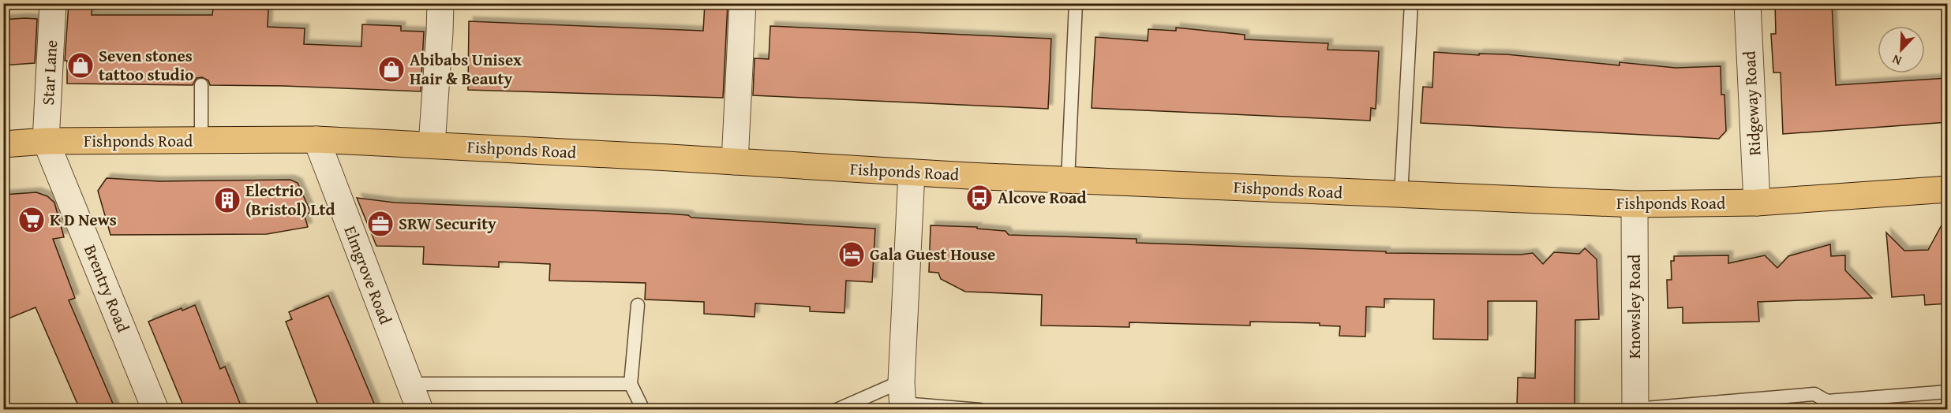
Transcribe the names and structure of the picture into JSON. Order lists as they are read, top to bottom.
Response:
{
  "streets": {
    "main road": ["Fishponds Road"],
    "street": [
      "Star Lane",
      "Ridgeway Road",
      "Elmgrove Road",
      "Brentry Road",
      "Knowsley Road"
    ]
  },
  "crossings": [
    ["Star Lane", "Fishponds Road"],
    ["Star Lane", "Brentry Road"],
    ["Ridgeway Road", "Fishponds Road"],
    ["Fishponds Road", "Elmgrove Road"],
    ["Fishponds Road", "Brentry Road"],
    ["Fishponds Road", "Knowsley Road"]
  ],
  "places": {
    "shop": ["Seven stones tattoo studio", "Abibabs Unisex Hair & Beauty"],
    "bus stop": ["Alcove Road"],
    "building": ["Electrio (Bristol) Ltd"],
    "supermarket": ["K D News"],
    "office": ["SRW Security"],
    "hotel": ["Gala Guest House"]
  },
  "north": "bottom left"
}
